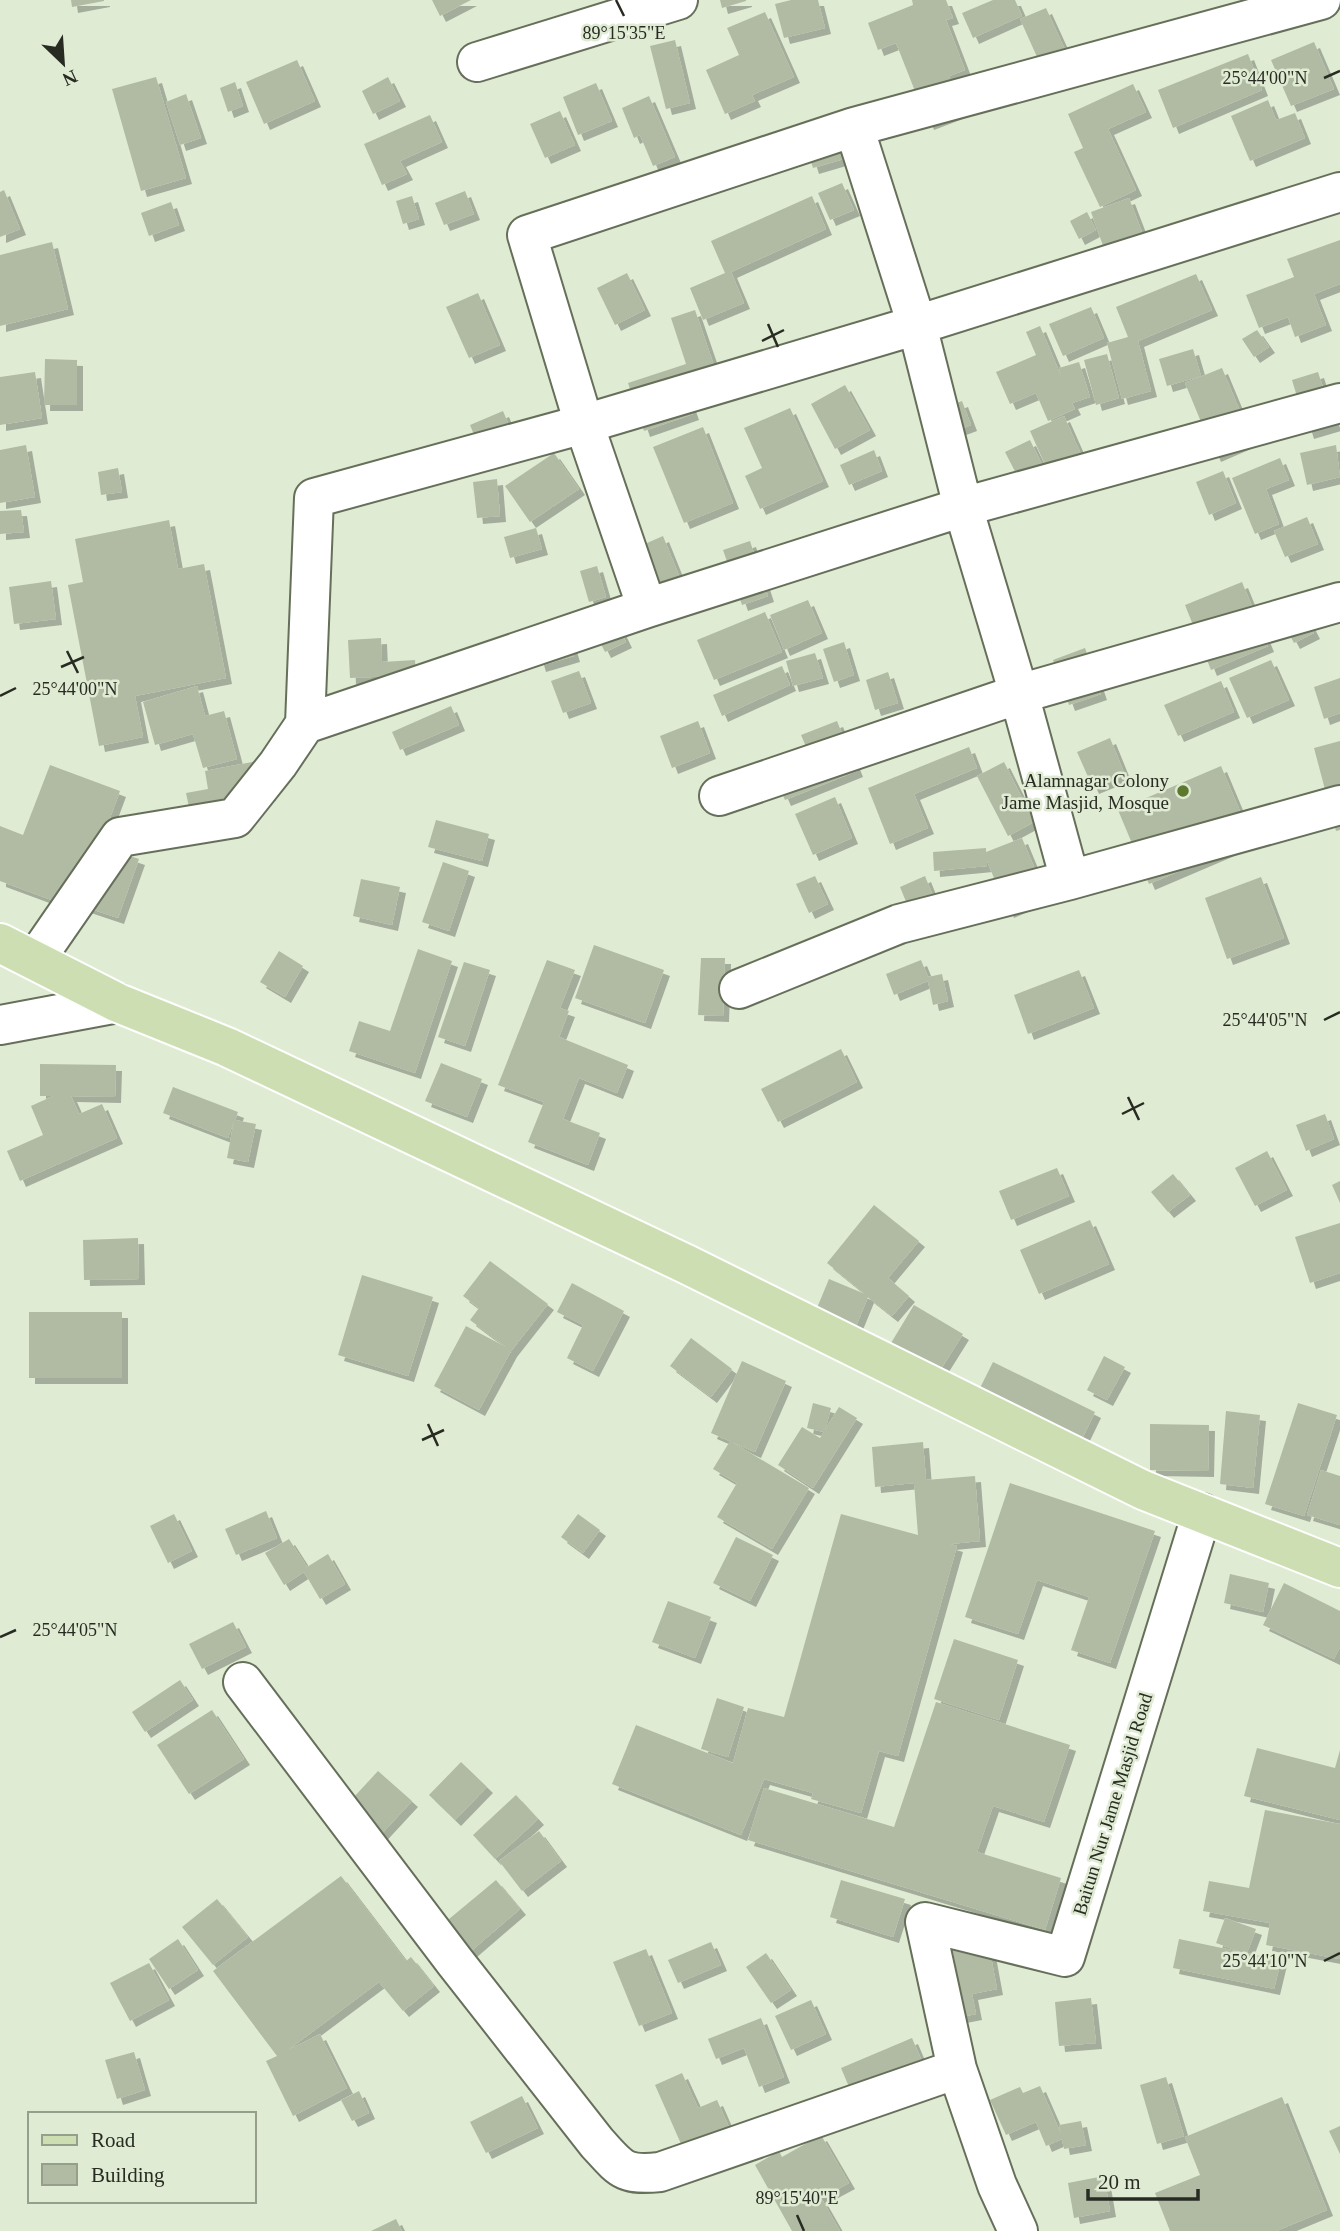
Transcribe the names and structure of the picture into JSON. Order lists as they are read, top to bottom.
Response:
{
  "streets": {
    "street": ["Baitun Nur Jame Masjid Road"]
  },
  "places": ["Alamnagar Colony Jame Masjid, Mosque"],
  "legend": ["Road", "Building"],
  "scale_bar": "20 m",
  "north": "bottom right",
  "coordinates": [
    "89°15'35\"E",
    "25°44'00\"N",
    "25°44'05\"N",
    "25°44'10\"N",
    "89°15'40\"E"
  ]
}
